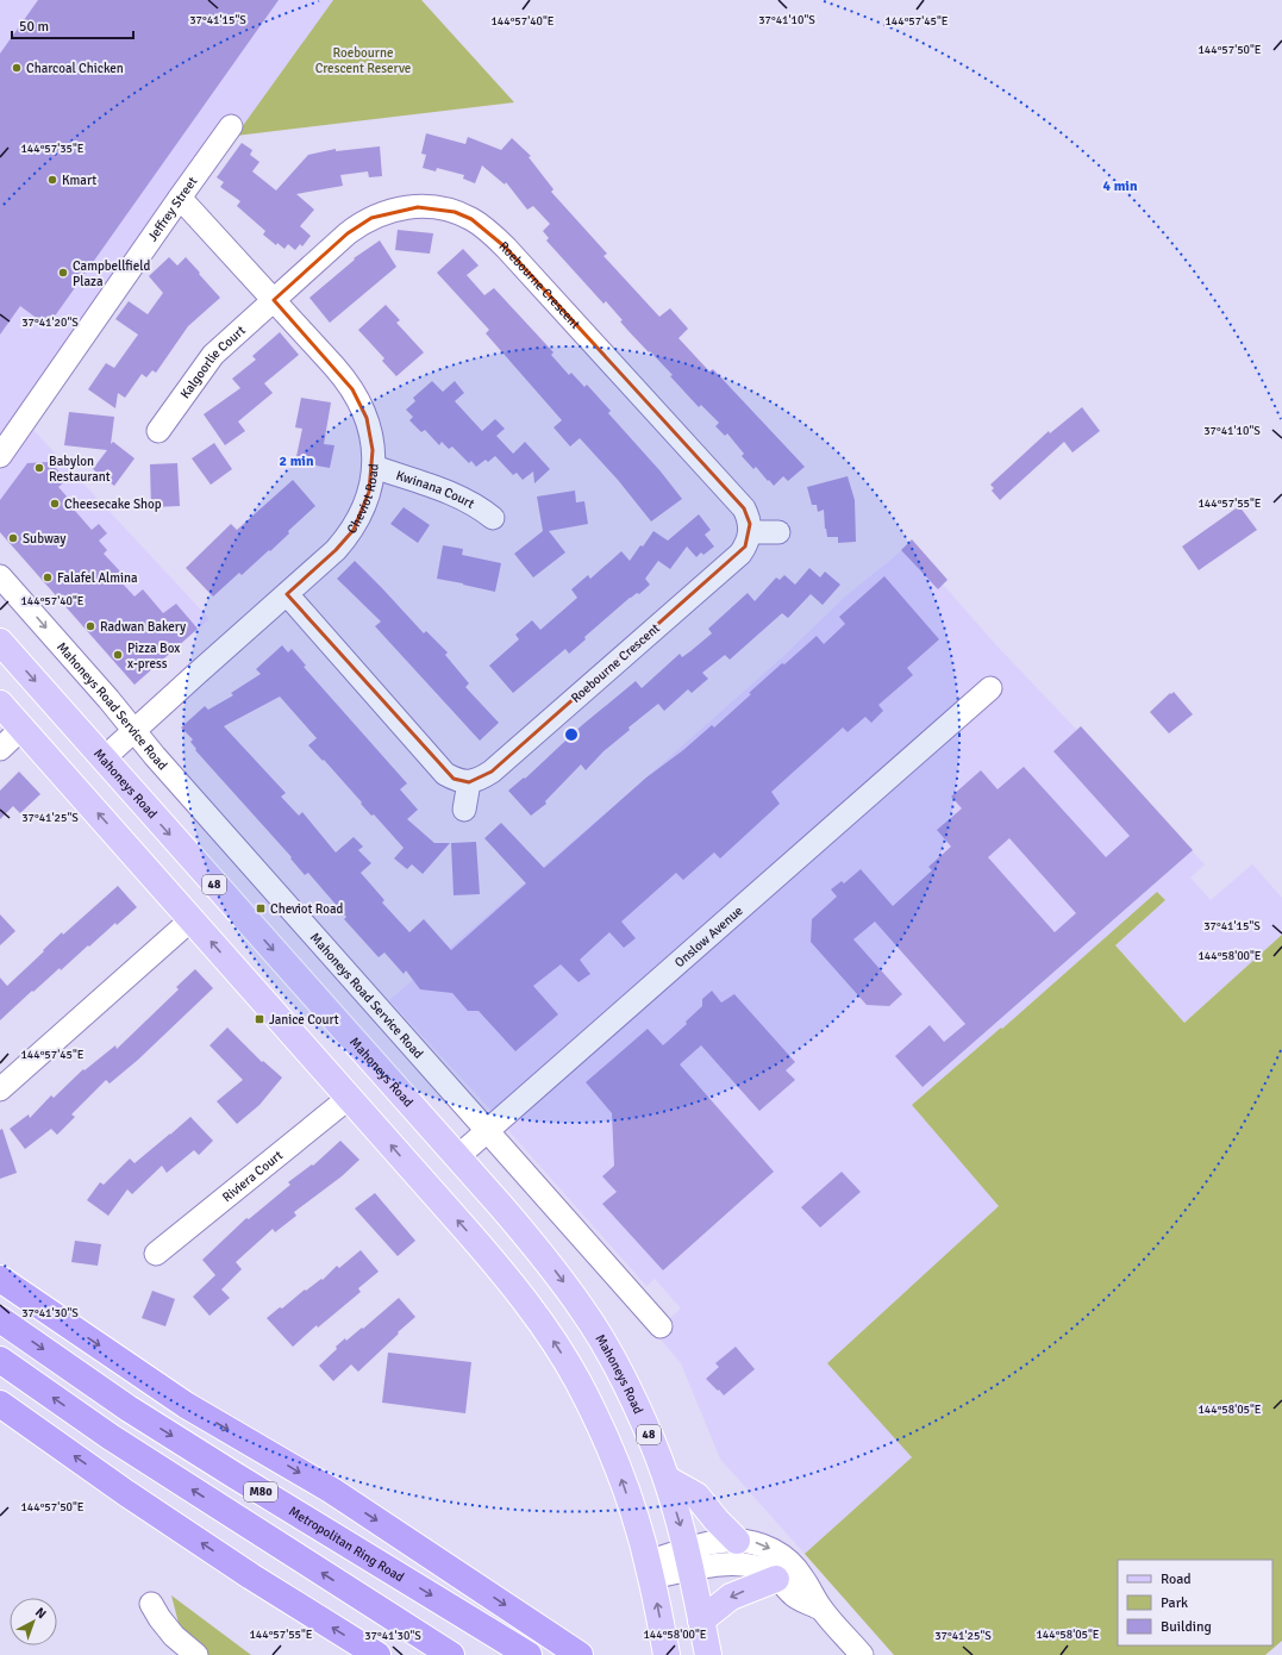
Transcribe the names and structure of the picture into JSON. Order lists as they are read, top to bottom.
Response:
{
  "streets": {
    "highway": ["M80", "Metropolitan Ring Road"],
    "main road": ["Mahoneys Road", "48", "Onslow Avenue"],
    "street": [
      "Jeffrey Street",
      "Roebourne Crescent",
      "Kalgoorlie Court",
      "Kwinana Court",
      "Cheviot Road",
      "Mahoneys Road Service Road",
      "Riviera Court"
    ]
  },
  "crossings": [
    ["Jeffrey Street", "Cheviot Road"],
    ["Roebourne Crescent", "Kalgoorlie Court"],
    ["Roebourne Crescent", "Cheviot Road"],
    ["Kalgoorlie Court", "Cheviot Road"],
    ["Kwinana Court", "Cheviot Road"],
    ["Cheviot Road", "Mahoneys Road Service Road"],
    ["Cheviot Road", "Mahoneys Road"],
    ["Mahoneys Road Service Road", "Onslow Avenue"],
    ["Mahoneys Road", "Onslow Avenue"]
  ],
  "parks": ["Roebourne Crescent Reserve"],
  "places": {
    "other": [
      "Charcoal Chicken",
      "Kmart",
      "Campbellfield Plaza",
      "Babylon Restaurant",
      "Cheesecake Shop",
      "Subway",
      "Falafel Almina",
      "Radwan Bakery",
      "Pizza Box x-press"
    ],
    "transit": ["Cheviot Road", "Janice Court"]
  },
  "legend": ["Road", "Park", "Building"],
  "scale_bar": "50 m",
  "north": "top right",
  "coordinates": [
    "37°41'15\"S",
    "37°41'10\"S",
    "144°57'40\"E",
    "144°57'45\"E",
    "144°57'50\"E",
    "144°57'35\"E",
    "37°41'20\"S",
    "144°57'55\"E",
    "37°41'25\"S",
    "144°58'00\"E",
    "37°41'30\"S",
    "144°58'05\"E"
  ],
  "rings": ["4 min", "2 min"]
}
